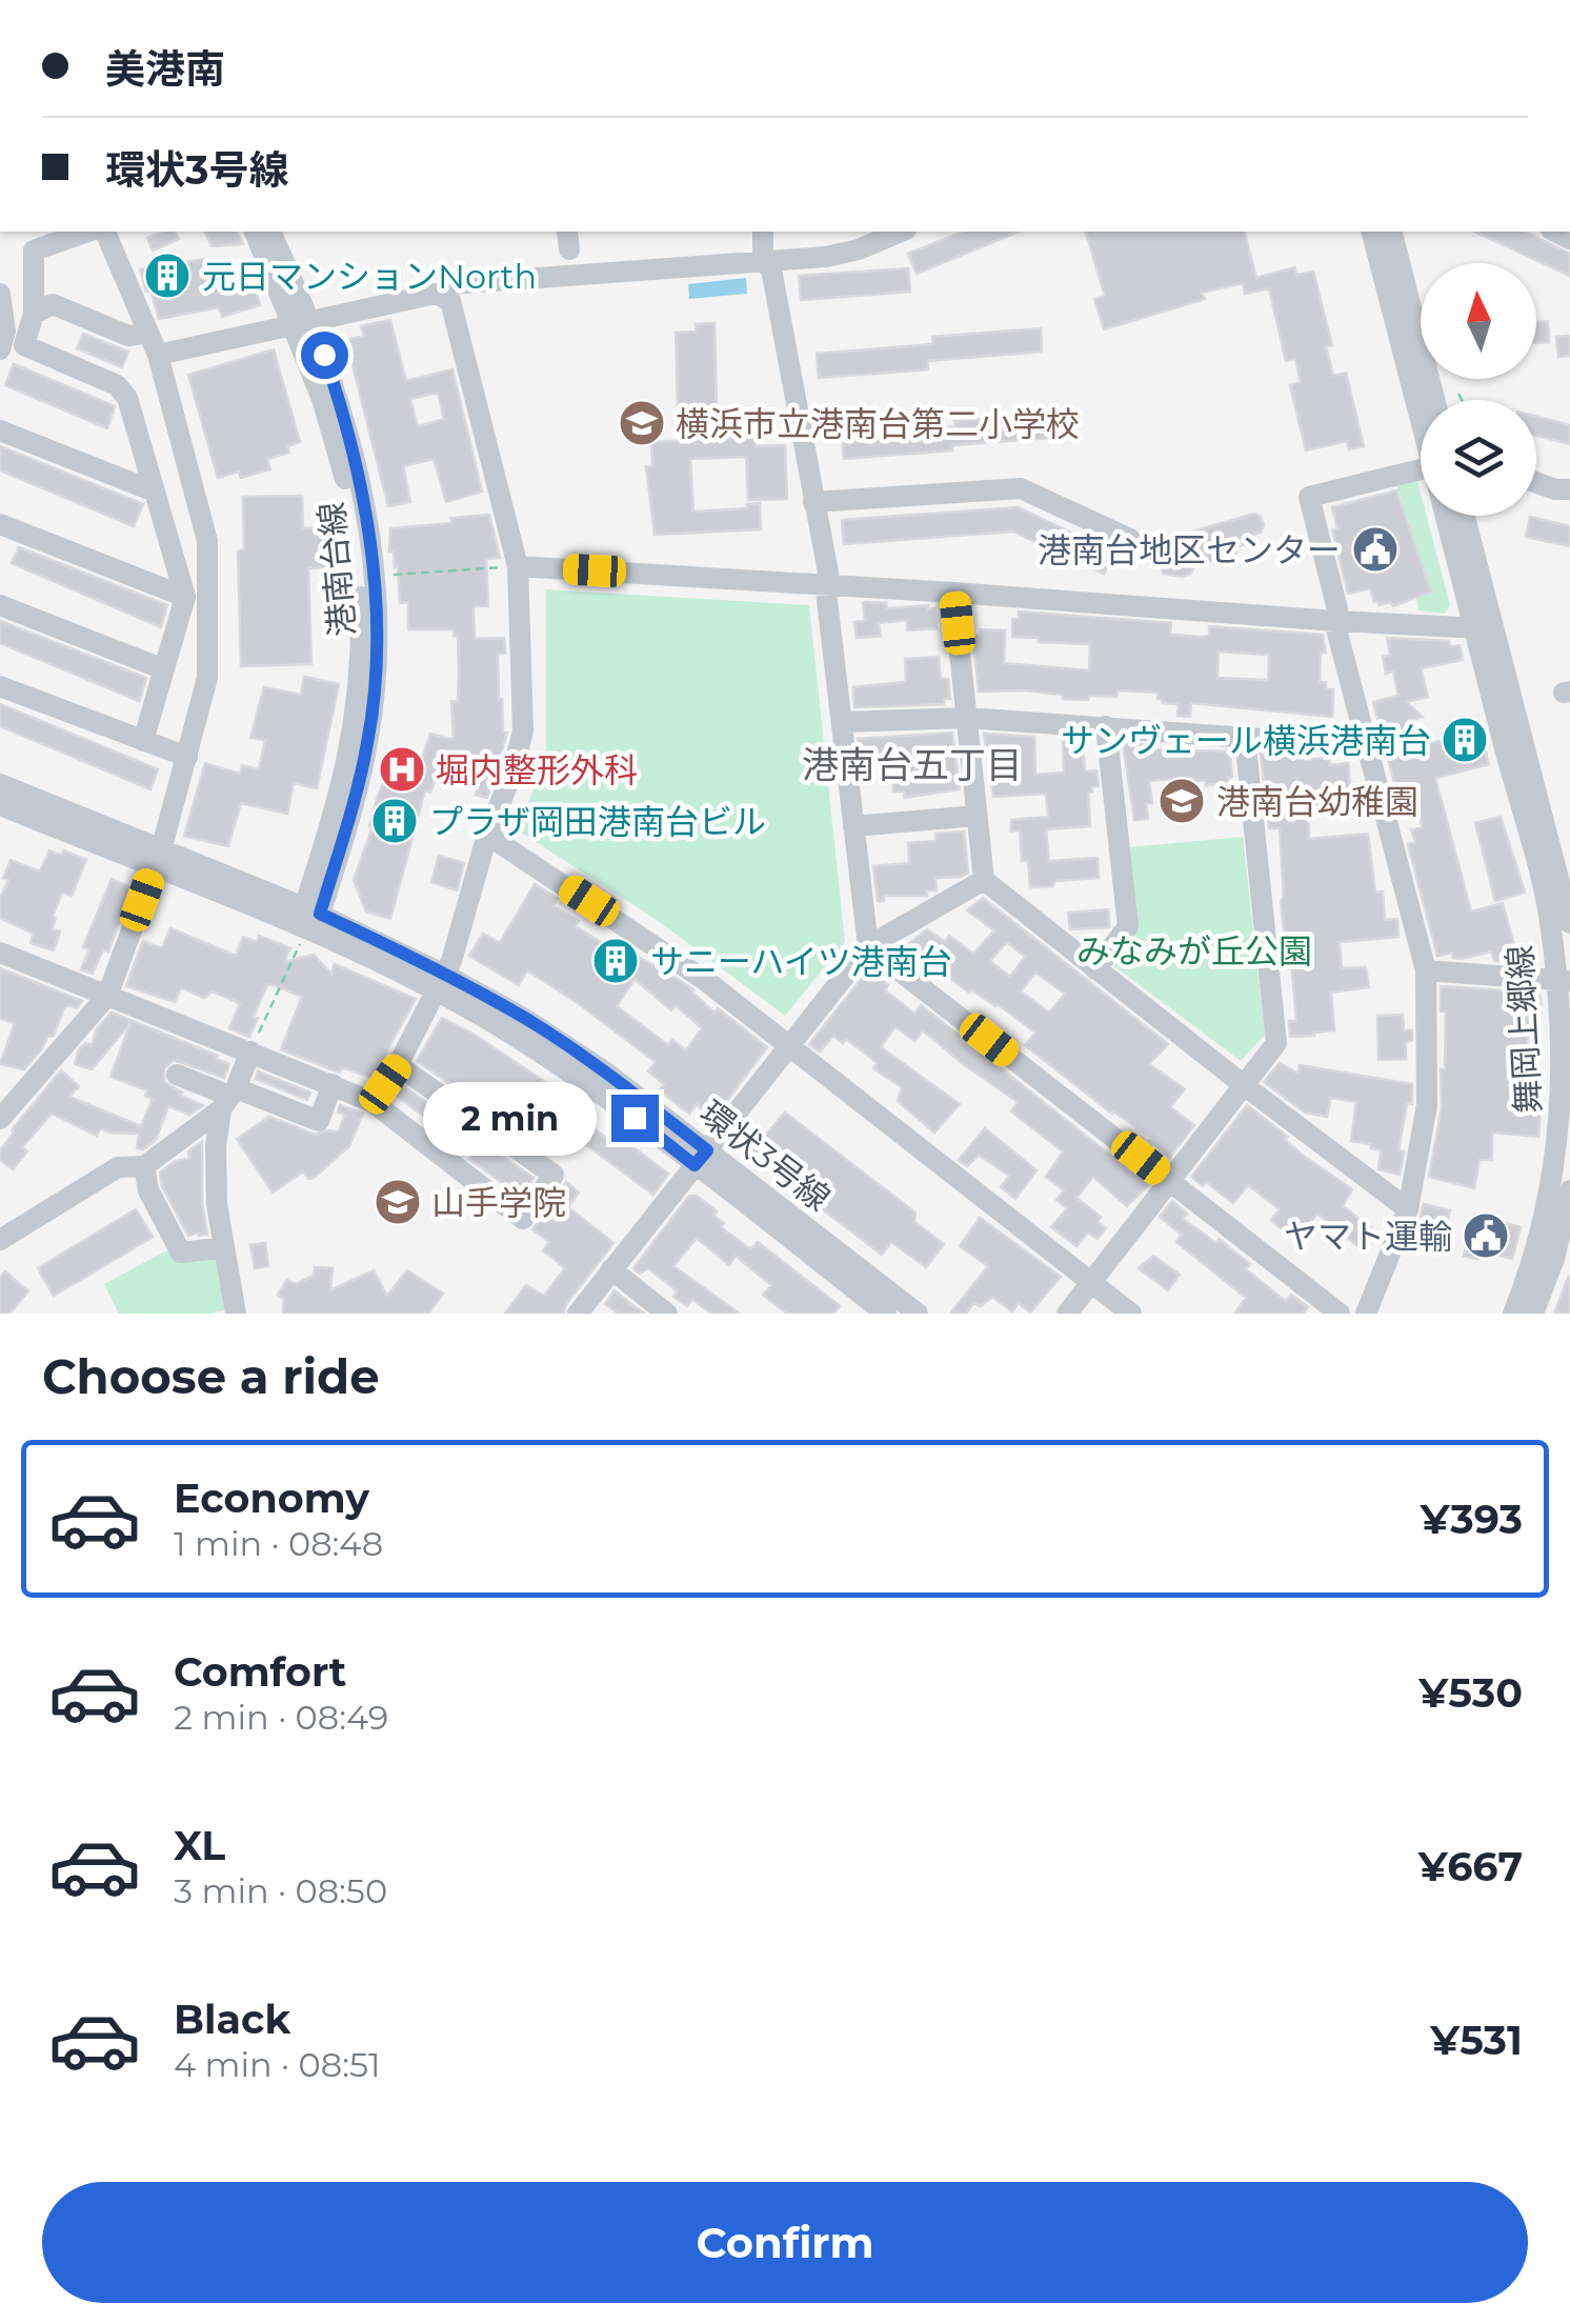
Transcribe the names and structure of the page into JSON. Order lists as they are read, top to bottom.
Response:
{
  "streets": {
    "street": ["港南台線", "舞岡上郷線", "環状3号線"]
  },
  "crossings": [
    ["港南台線", "環状3号線"]
  ],
  "districts": ["港南台五丁目"],
  "parks": ["みなみが丘公園"],
  "places": {
    "building": [
      "元日マンションNorth",
      "サンヴェール横浜港南台",
      "プラザ岡田港南台ビル",
      "サニーハイツ港南台"
    ],
    "school or university": ["横浜市立港南台第二小学校", "港南台幼稚園", "山手学院"],
    "public building": ["港南台地区センター", "ヤマト運輸"],
    "hospital": ["堀内整形外科"]
  },
  "north": "top",
  "page": {
    "banner": ["美港南", "環状3号線"],
    "bubble": "2 min",
    "heading": "Choose a ride",
    "list": [
      {
        "name": "Economy",
        "note": "1 min · 08:48",
        "value": "¥393"
      },
      {
        "name": "Comfort",
        "note": "2 min · 08:49",
        "value": "¥530"
      },
      {
        "name": "XL",
        "note": "3 min · 08:50",
        "value": "¥667"
      },
      {
        "name": "Black",
        "note": "4 min · 08:51",
        "value": "¥531"
      }
    ],
    "buttons": "Confirm"
  }
}
